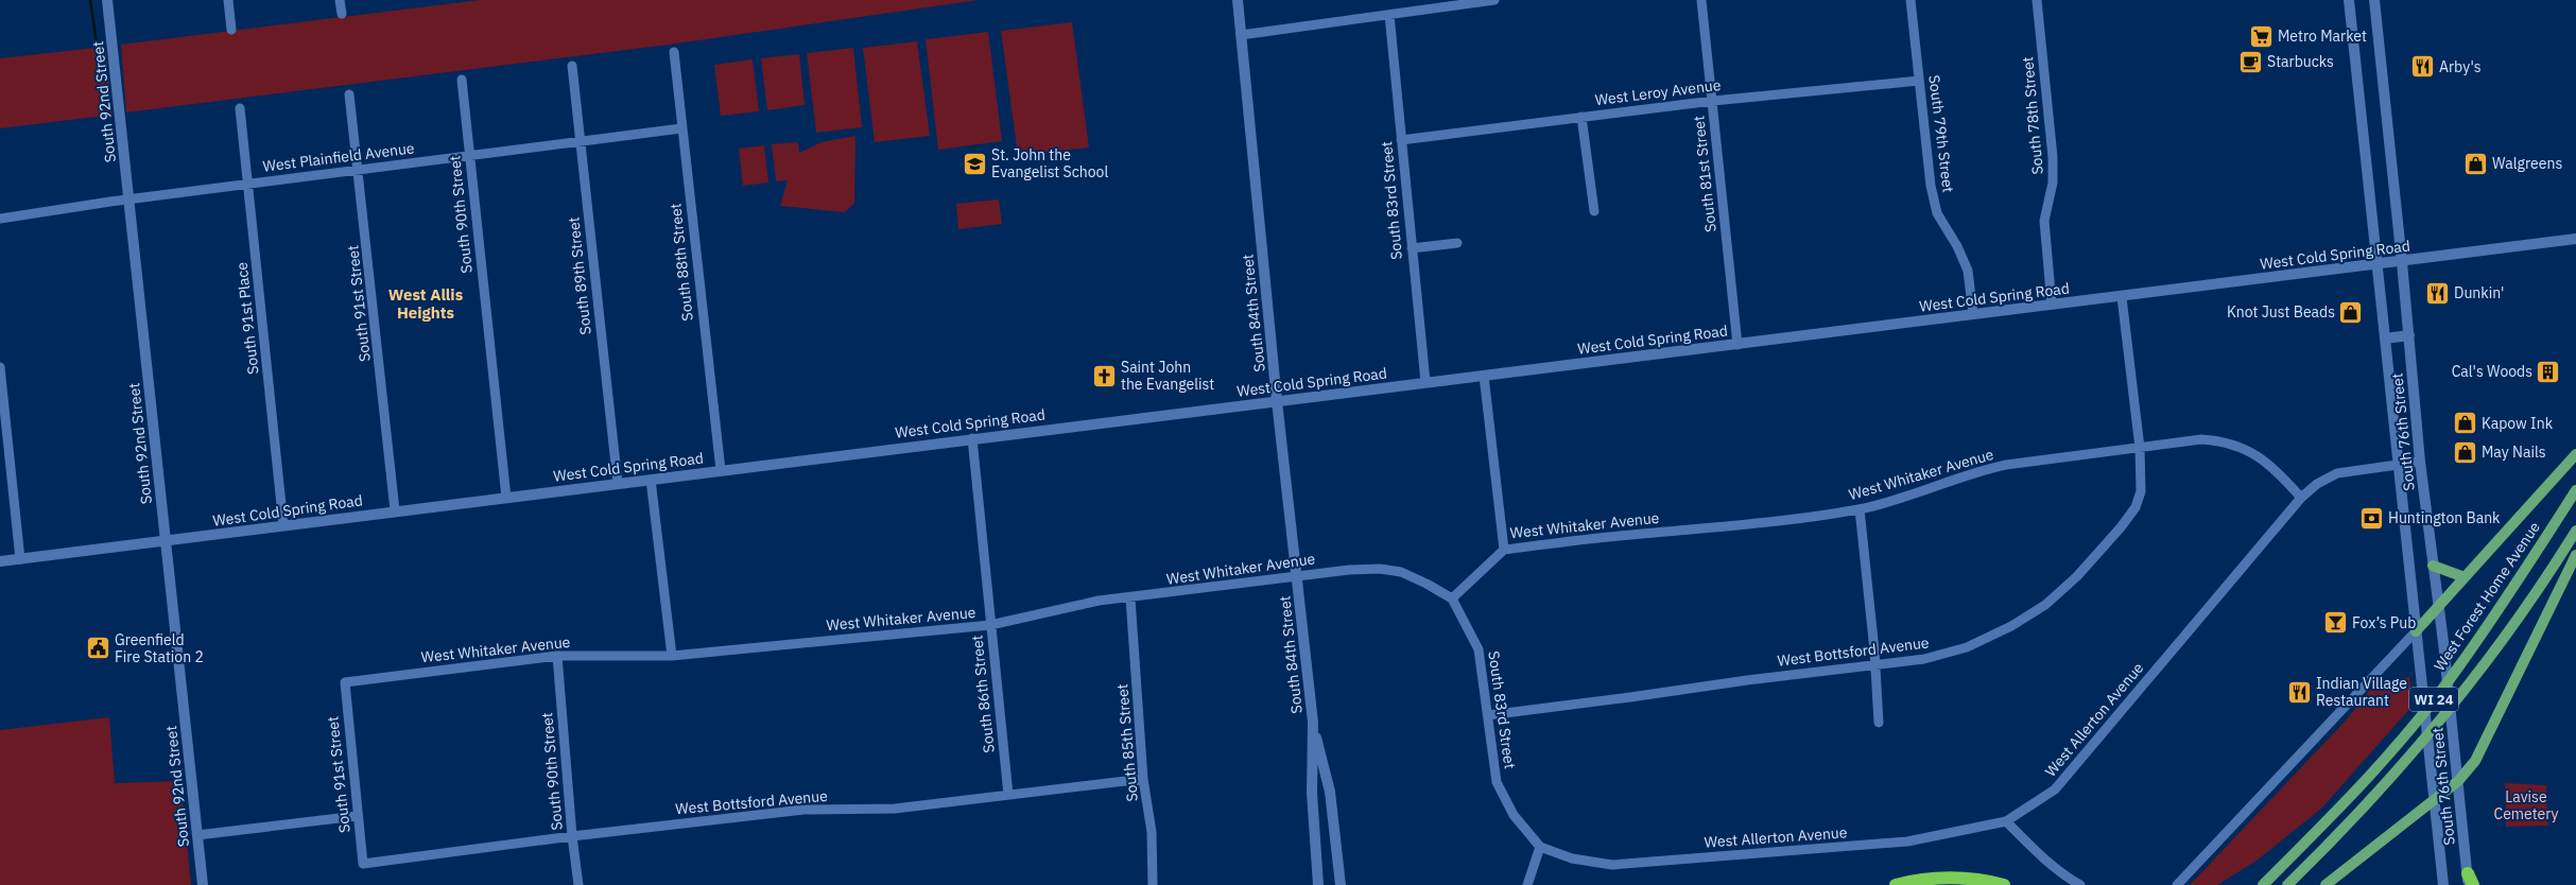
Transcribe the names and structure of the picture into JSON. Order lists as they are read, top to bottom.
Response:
{
  "streets": {
    "main road": ["West Forest Home Avenue", "WI 24"],
    "street": [
      "West Leroy Avenue",
      "South 92nd Street",
      "South 78th Street",
      "South 79th Street",
      "West Plainfield Avenue",
      "South 81st Street",
      "South 83rd Street",
      "South 90th Street",
      "West Cold Spring Road",
      "South 88th Street",
      "South 89th Street",
      "South 91st Street",
      "South 84th Street",
      "South 91st Place",
      "South 76th Street",
      "West Whitaker Avenue",
      "West Bottsford Avenue",
      "South 86th Street",
      "West Allerton Avenue",
      "South 85th Street"
    ]
  },
  "crossings": [
    ["West Leroy Avenue", "South 79th Street"],
    ["West Leroy Avenue", "South 81st Street"],
    ["West Leroy Avenue", "South 83rd Street"],
    ["South 92nd Street", "West Plainfield Avenue"],
    ["South 92nd Street", "West Cold Spring Road"],
    ["South 78th Street", "West Cold Spring Road"],
    ["South 79th Street", "West Cold Spring Road"],
    ["West Plainfield Avenue", "South 90th Street"],
    ["West Plainfield Avenue", "South 88th Street"],
    ["West Plainfield Avenue", "South 89th Street"],
    ["West Plainfield Avenue", "South 91st Street"],
    ["West Plainfield Avenue", "South 91st Place"],
    ["South 81st Street", "West Cold Spring Road"],
    ["South 83rd Street", "West Cold Spring Road"],
    ["South 83rd Street", "West Whitaker Avenue"],
    ["South 83rd Street", "West Bottsford Avenue"],
    ["South 83rd Street", "West Allerton Avenue"],
    ["South 90th Street", "West Cold Spring Road"],
    ["South 90th Street", "West Whitaker Avenue"],
    ["South 90th Street", "West Bottsford Avenue"],
    ["West Cold Spring Road", "South 88th Street"],
    ["West Cold Spring Road", "South 89th Street"],
    ["West Cold Spring Road", "South 91st Street"],
    ["West Cold Spring Road", "South 84th Street"],
    ["West Cold Spring Road", "South 91st Place"],
    ["West Cold Spring Road", "South 76th Street"],
    ["West Cold Spring Road", "South 86th Street"],
    ["South 91st Street", "West Whitaker Avenue"],
    ["South 91st Street", "West Bottsford Avenue"],
    ["South 84th Street", "West Whitaker Avenue"],
    ["South 76th Street", "West Allerton Avenue"],
    ["West Whitaker Avenue", "West Bottsford Avenue"],
    ["West Whitaker Avenue", "South 86th Street"],
    ["West Whitaker Avenue", "West Allerton Avenue"],
    ["West Whitaker Avenue", "South 85th Street"],
    ["West Bottsford Avenue", "South 86th Street"],
    ["West Bottsford Avenue", "South 85th Street"]
  ],
  "districts": ["West Allis Heights"],
  "parks": ["Lavise Cemetery"],
  "places": {
    "supermarket": ["Metro Market"],
    "cafe": ["Starbucks"],
    "restaurant": ["Arby's", "Dunkin'", "Indian Village Restaurant"],
    "school or university": ["St. John the Evangelist School"],
    "shop": [
      "Walgreens",
      "Knot Just Beads",
      "Kapow Ink",
      "May Nails"
    ],
    "building": ["Cal's Woods"],
    "church": ["Saint John the Evangelist"],
    "bank": ["Huntington Bank"],
    "bar": ["Fox’s Pub"],
    "public building": ["Greenfield Fire Station 2"]
  }
}
